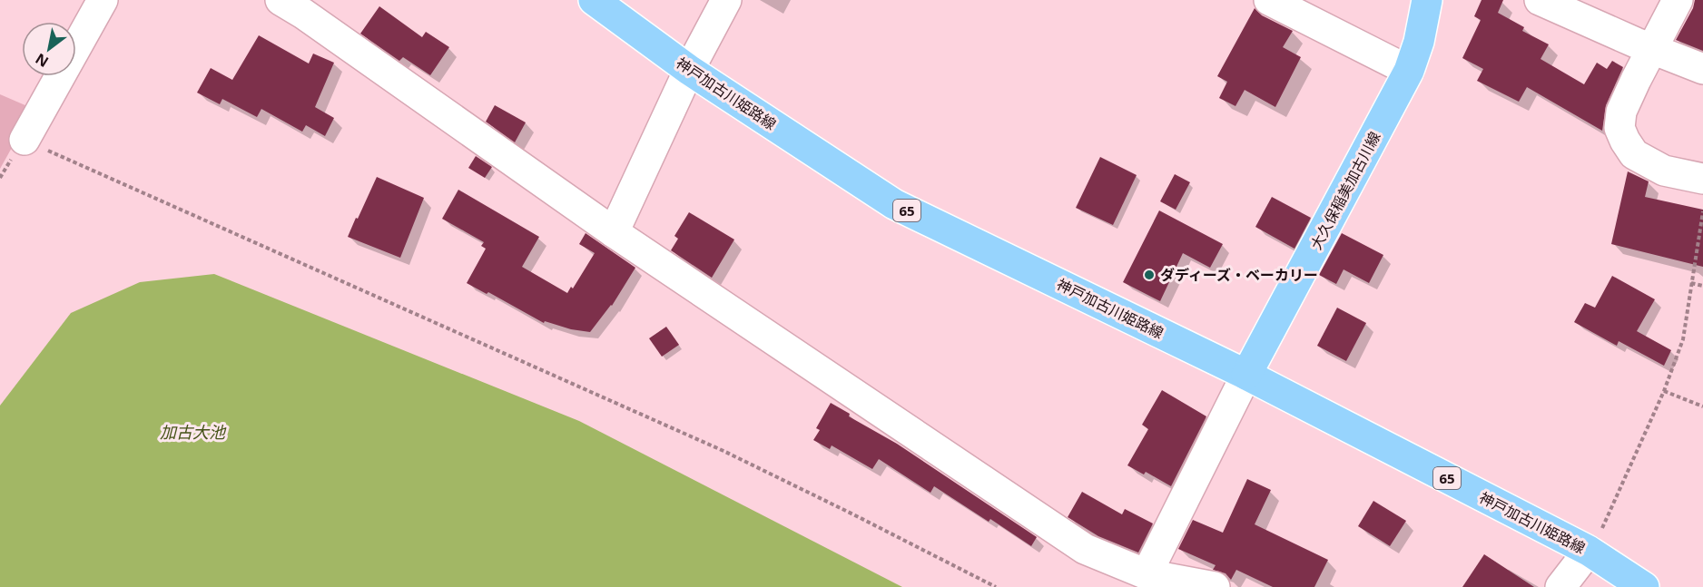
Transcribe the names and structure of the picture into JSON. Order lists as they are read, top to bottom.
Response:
{
  "streets": {
    "main road": ["神戸加古川姫路線", "大久保稲美加古川線", "65"]
  },
  "crossings": [
    ["神戸加古川姫路線", "大久保稲美加古川線"]
  ],
  "water": ["加古大池"],
  "places": ["ダディーズ・ベーカリー"],
  "north": "bottom left"
}
